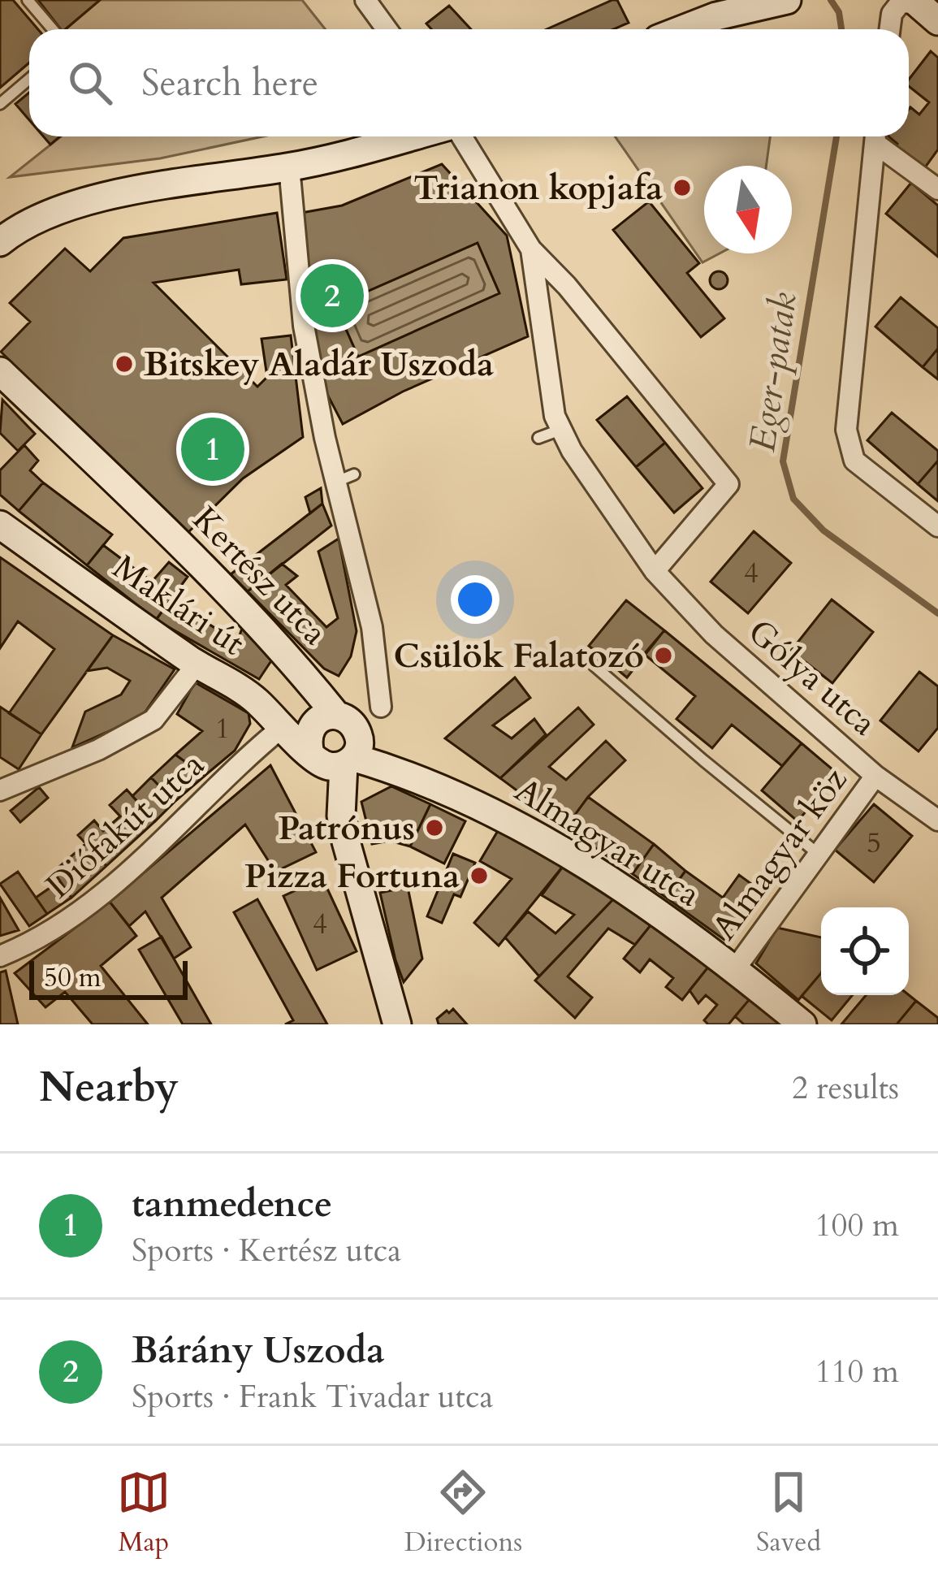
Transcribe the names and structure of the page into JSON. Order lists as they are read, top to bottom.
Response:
{
  "streets": {
    "street": [
      "Kertész utca",
      "Maklári út",
      "Gólya utca",
      "Diófakút utca",
      "Almagyar utca",
      "Almagyar köz"
    ]
  },
  "crossings": [
    ["Kertész utca", "Maklári út"],
    ["Kertész utca", "Almagyar utca"],
    ["Maklári út", "Diófakút utca"],
    ["Maklári út", "Almagyar utca"],
    ["Gólya utca", "Almagyar köz"],
    ["Almagyar utca", "Almagyar köz"]
  ],
  "water": ["Eger-patak"],
  "places": [
    "Trianon kopjafa",
    "Bitskey Aladár Uszoda",
    "Csülök Falatozó",
    "Patrónus",
    "Pizza Fortuna"
  ],
  "house_numbers": [
    "4",
    "1",
    "5",
    "4"
  ],
  "scale_bar": "50 m",
  "north": "bottom",
  "page": {
    "search": "Search here",
    "pins": ["2", "1"],
    "scale": "50 m",
    "heading": ["Nearby", "2 results"],
    "list": [
      {
        "mark": "1",
        "name": "tanmedence",
        "note": "Sports · Kertész utca",
        "value": "100 m"
      },
      {
        "mark": "2",
        "name": "Bárány Uszoda",
        "note": "Sports · Frank Tivadar utca",
        "value": "110 m"
      }
    ],
    "nav": ["Map", "Directions", "Saved"]
  }
}
